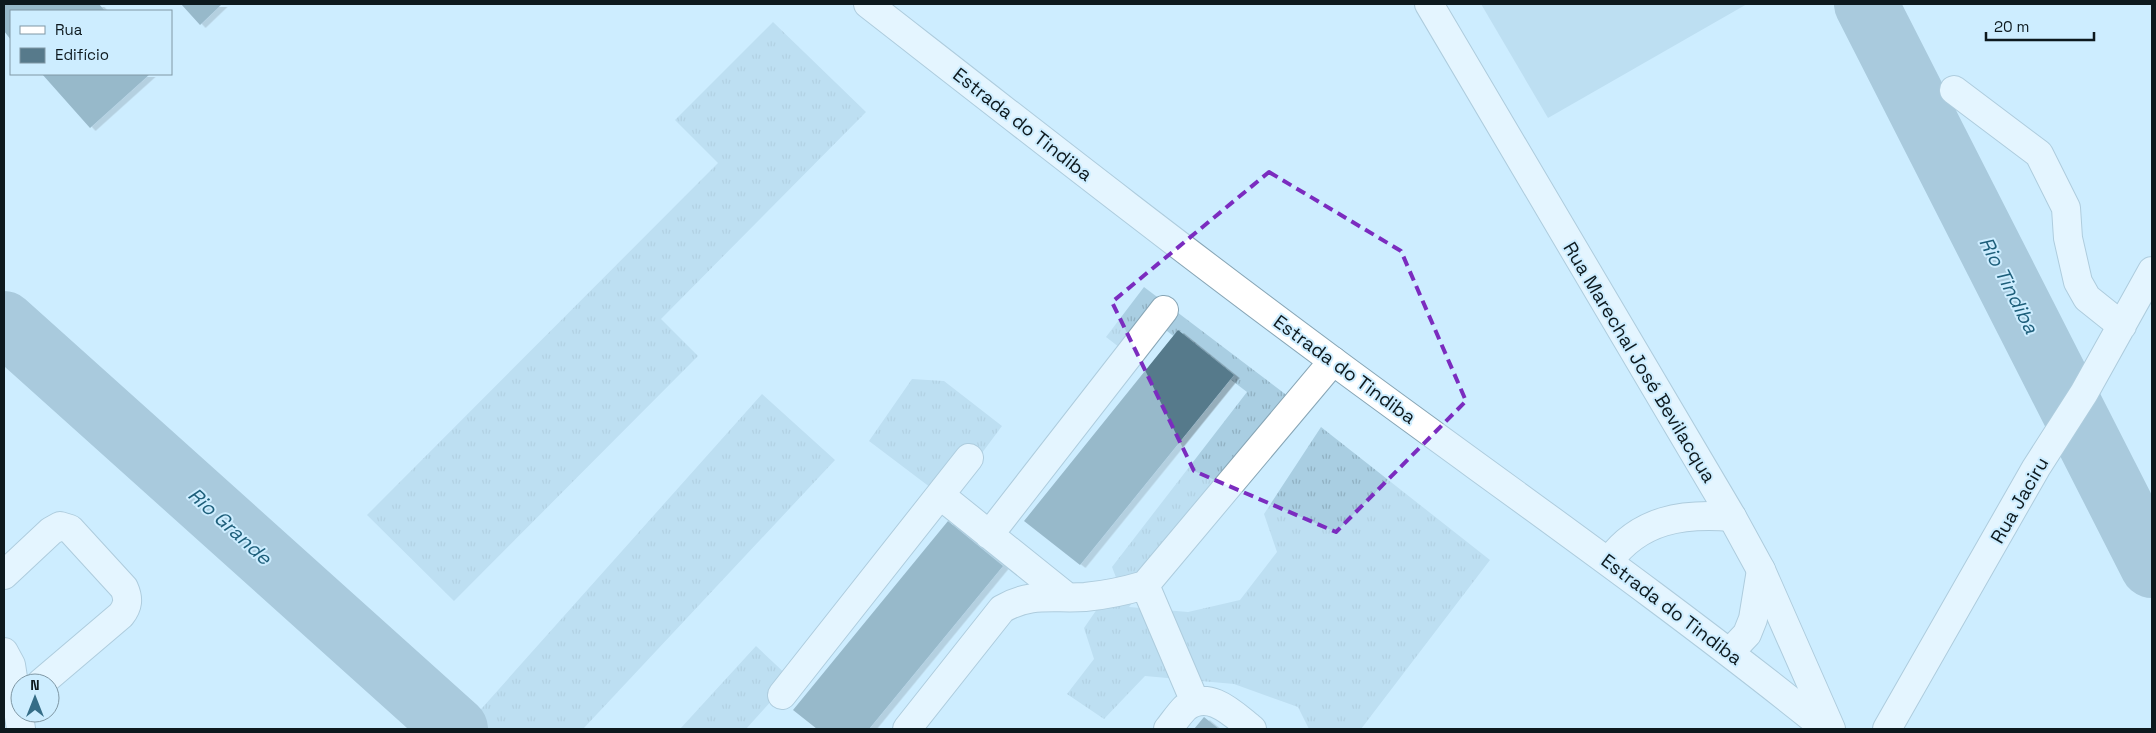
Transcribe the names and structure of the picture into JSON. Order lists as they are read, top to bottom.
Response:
{
  "streets": {
    "street": ["Estrada do Tindiba", "Rua Marechal José Bevilacqua", "Rua Jaciru"]
  },
  "water": ["Rio Tindiba", "Rio Grande"],
  "legend": ["Rua", "Edifício"],
  "scale_bar": "20 m",
  "north": "top"
}
